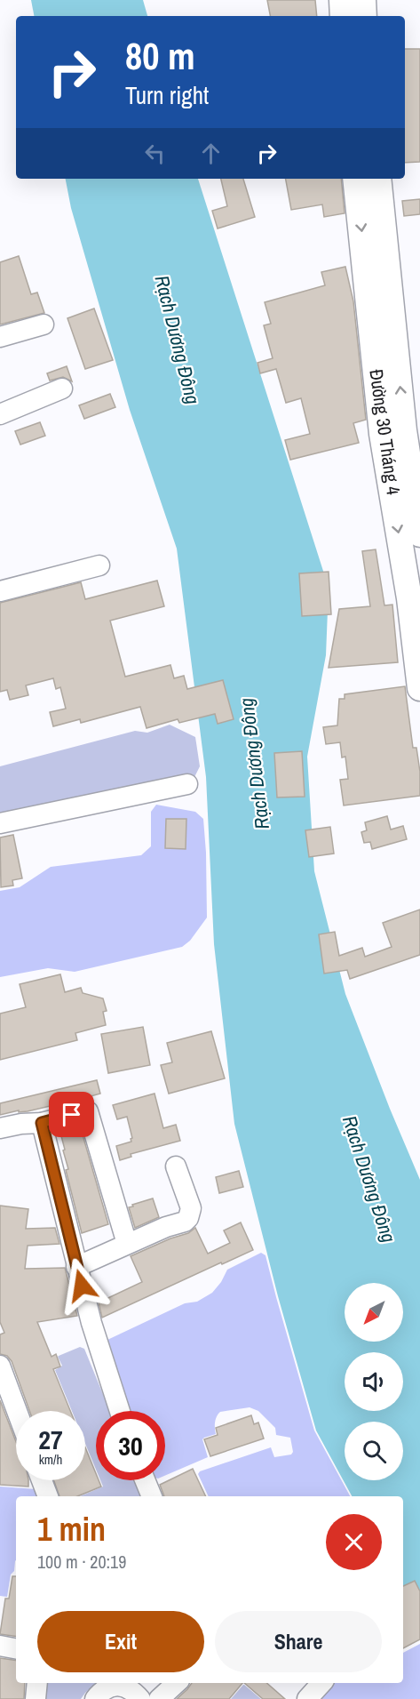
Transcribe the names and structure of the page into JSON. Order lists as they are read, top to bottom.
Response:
{
  "streets": {
    "main road": ["Đường 30 Tháng 4"]
  },
  "water": ["Rạch Dương Đông"],
  "north": "bottom left",
  "page": {
    "turn": ["80 m", "Turn right"],
    "speed": "27 km/h",
    "limit": "30",
    "heading": ["1 min", "100 m · 20:19"],
    "buttons": ["Exit", "Share"]
  }
}
